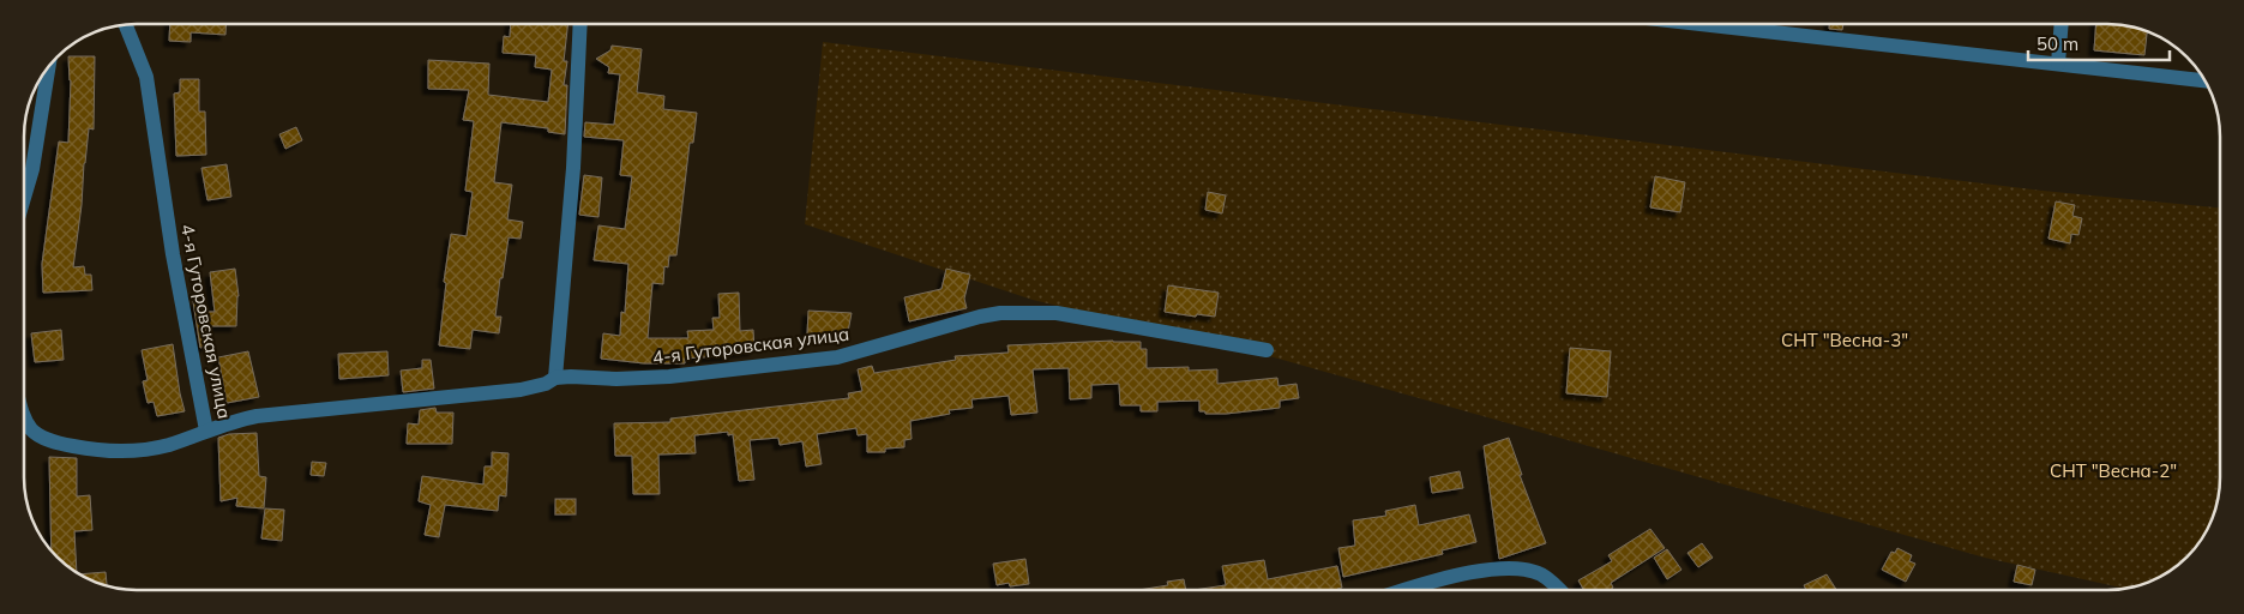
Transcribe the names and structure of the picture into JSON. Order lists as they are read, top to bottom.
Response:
{
  "streets": {
    "street": ["4-я Гуторовская улица"]
  },
  "parks": ["СНТ \"Весна-3\"", "СНТ \"Весна-2\""],
  "scale_bar": "50 m"
}
